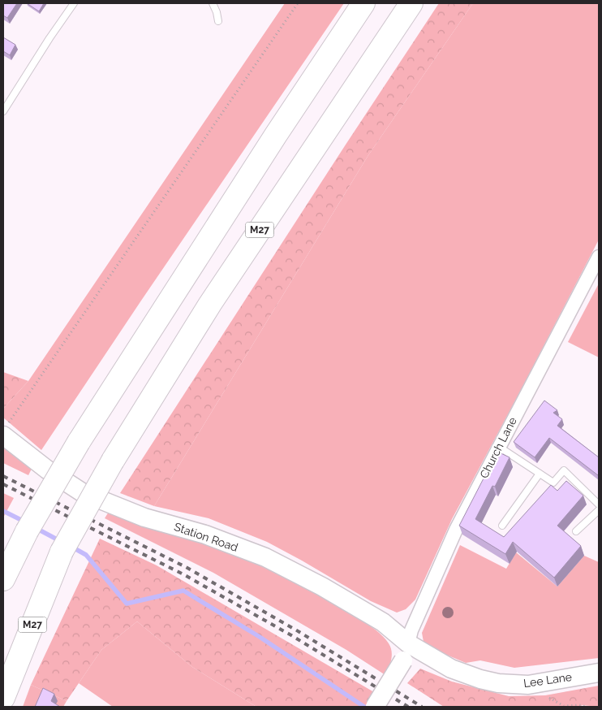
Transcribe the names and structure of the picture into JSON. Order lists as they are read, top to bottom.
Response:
{
  "streets": {
    "highway": ["M27"],
    "street": ["Church Lane", "Station Road", "Lee Lane"]
  },
  "crossings": [
    ["Church Lane", "Station Road"],
    ["Church Lane", "Lee Lane"],
    ["Station Road", "Lee Lane"]
  ]
}
